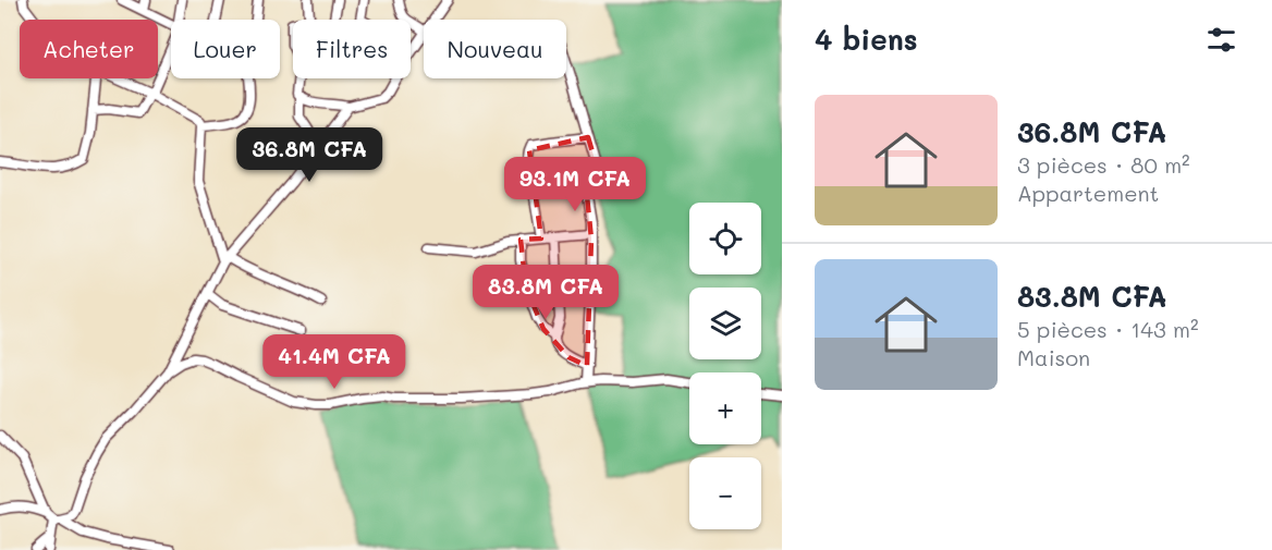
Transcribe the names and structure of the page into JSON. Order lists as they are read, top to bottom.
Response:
{
  "page": {
    "heading": "4 biens",
    "chip": [
      "Acheter",
      "Louer",
      "Filtres",
      "Nouveau"
    ],
    "list": [
      {
        "name": "36.8M CFA",
        "note": "3 pièces · 80 m² · Appartement"
      },
      {
        "name": "83.8M CFA",
        "note": "5 pièces · 143 m² · Maison"
      }
    ],
    "price": [
      "36.8M CFA",
      "93.1M CFA",
      "83.8M CFA",
      "41.4M CFA"
    ],
    "map_buttons": ["+", "−"]
  }
}
